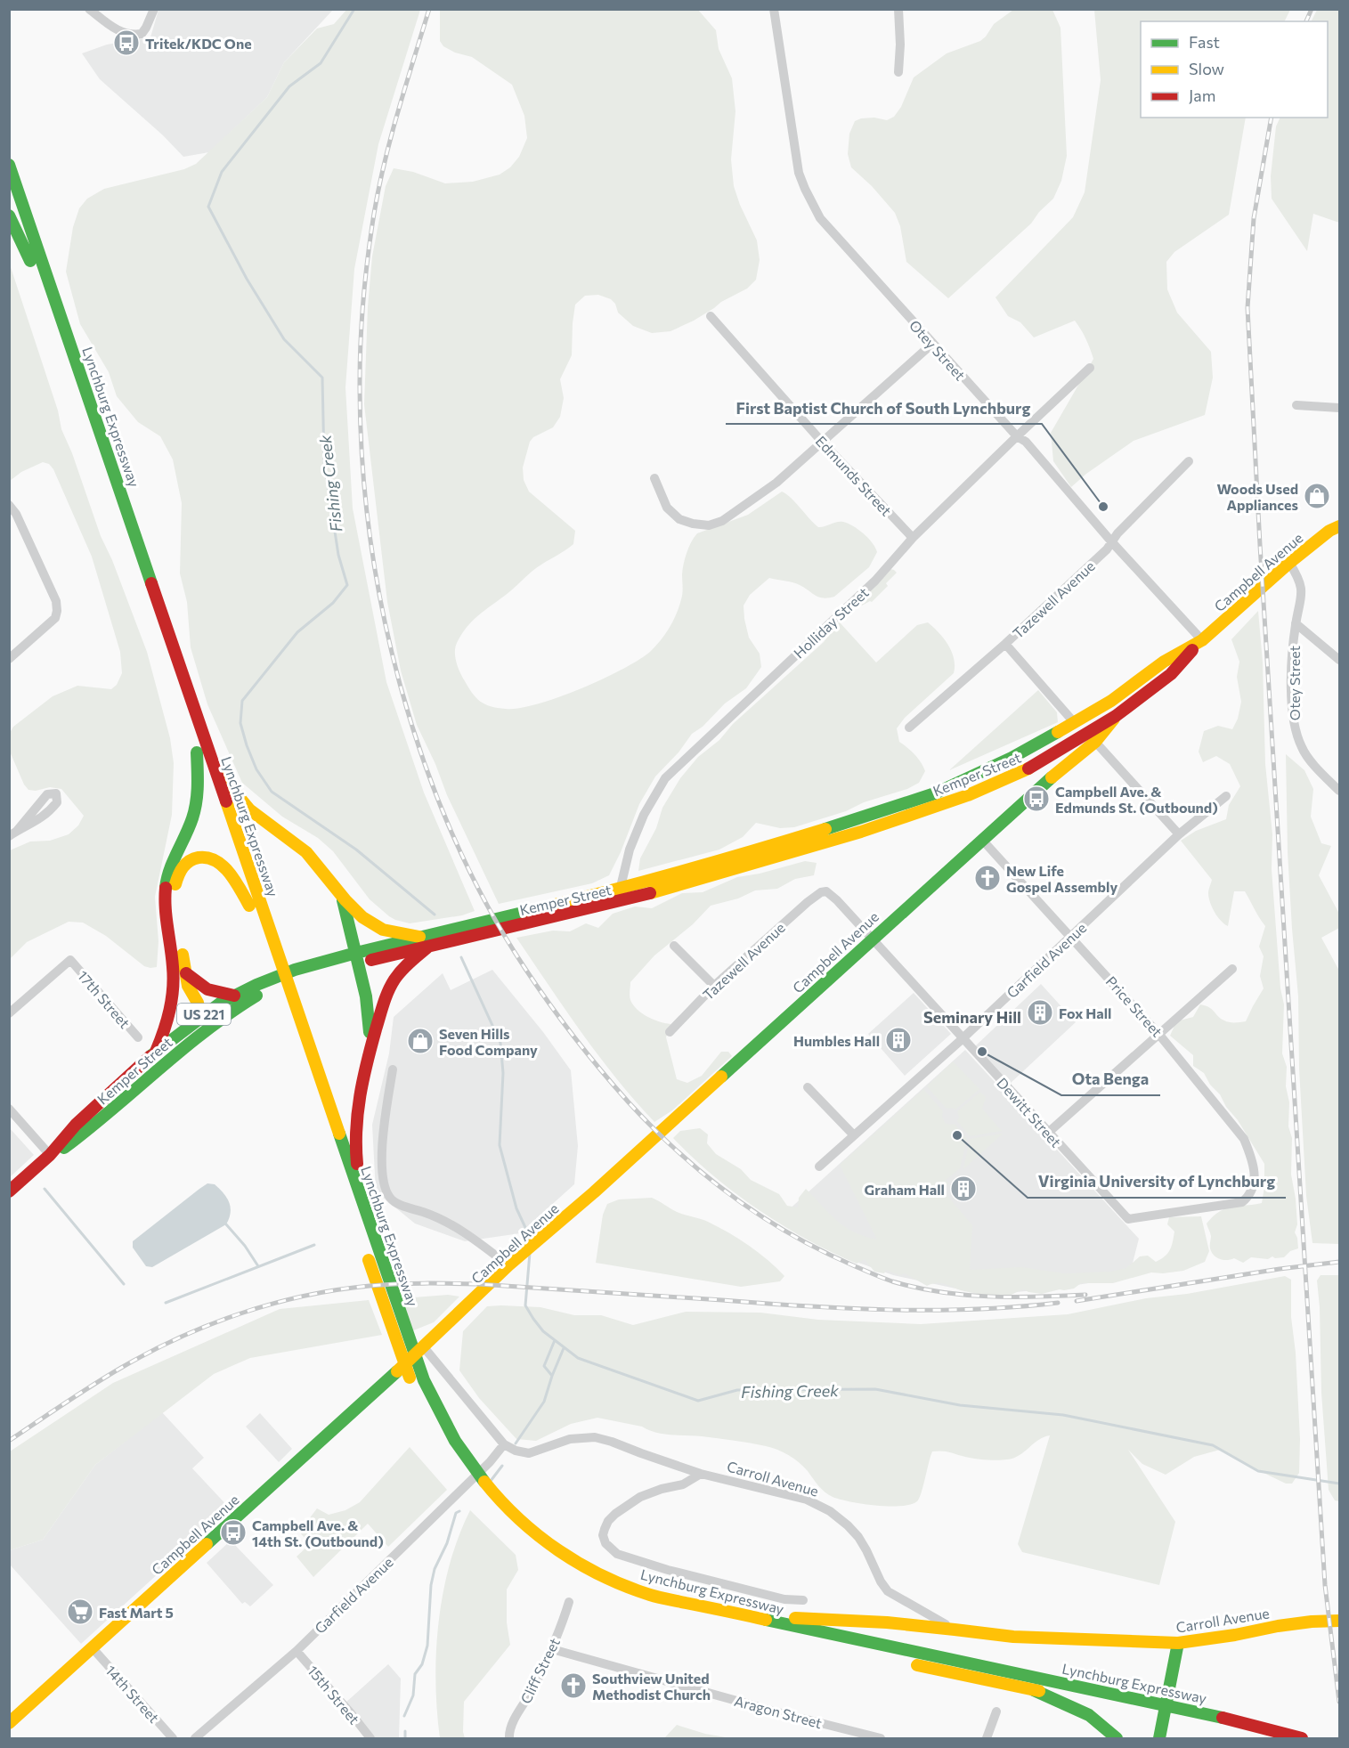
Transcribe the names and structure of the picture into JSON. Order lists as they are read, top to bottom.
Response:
{
  "streets": {
    "main road": [
      "Lynchburg Expressway",
      "Campbell Avenue",
      "Kemper Street",
      "US 221",
      "Carroll Avenue"
    ],
    "street": [
      "Otey Street",
      "Edmunds Street",
      "Tazewell Avenue",
      "Holliday Street",
      "Garfield Avenue",
      "17th Street",
      "Price Street",
      "Dewitt Street",
      "Cliff Street",
      "14th Street",
      "15th Street",
      "Aragon Street"
    ]
  },
  "crossings": [
    ["Otey Street", "Campbell Avenue"],
    ["Otey Street", "Tazewell Avenue"],
    ["Otey Street", "Holliday Street"],
    ["Edmunds Street", "Holliday Street"],
    ["Campbell Avenue", "Kemper Street"],
    ["Campbell Avenue", "Price Street"],
    ["Campbell Avenue", "Dewitt Street"],
    ["Campbell Avenue", "14th Street"],
    ["Tazewell Avenue", "Dewitt Street"],
    ["Holliday Street", "Kemper Street"],
    ["Garfield Avenue", "Price Street"],
    ["Garfield Avenue", "Dewitt Street"],
    ["Garfield Avenue", "Carroll Avenue"],
    ["Garfield Avenue", "15th Street"],
    ["Price Street", "Dewitt Street"],
    ["Cliff Street", "Aragon Street"]
  ],
  "districts": ["Seminary Hill"],
  "water": ["Fishing Creek"],
  "places": {
    "bus stop": ["Tritek/KDC One", "Campbell Ave. & Edmunds St. (Outbound)", "Campbell Ave. & 14th St. (Outbound)"],
    "shop": ["Woods Used Appliances", "Seven Hills Food Company"],
    "other": ["First Baptist Church of South Lynchburg", "Ota Benga", "Virginia University of Lynchburg"],
    "church": ["New Life Gospel Assembly", "Southview United Methodist Church"],
    "building": ["Fox Hall", "Humbles Hall", "Graham Hall"],
    "supermarket": ["Fast Mart 5"]
  },
  "legend": ["Fast", "Slow", "Jam"]
}
